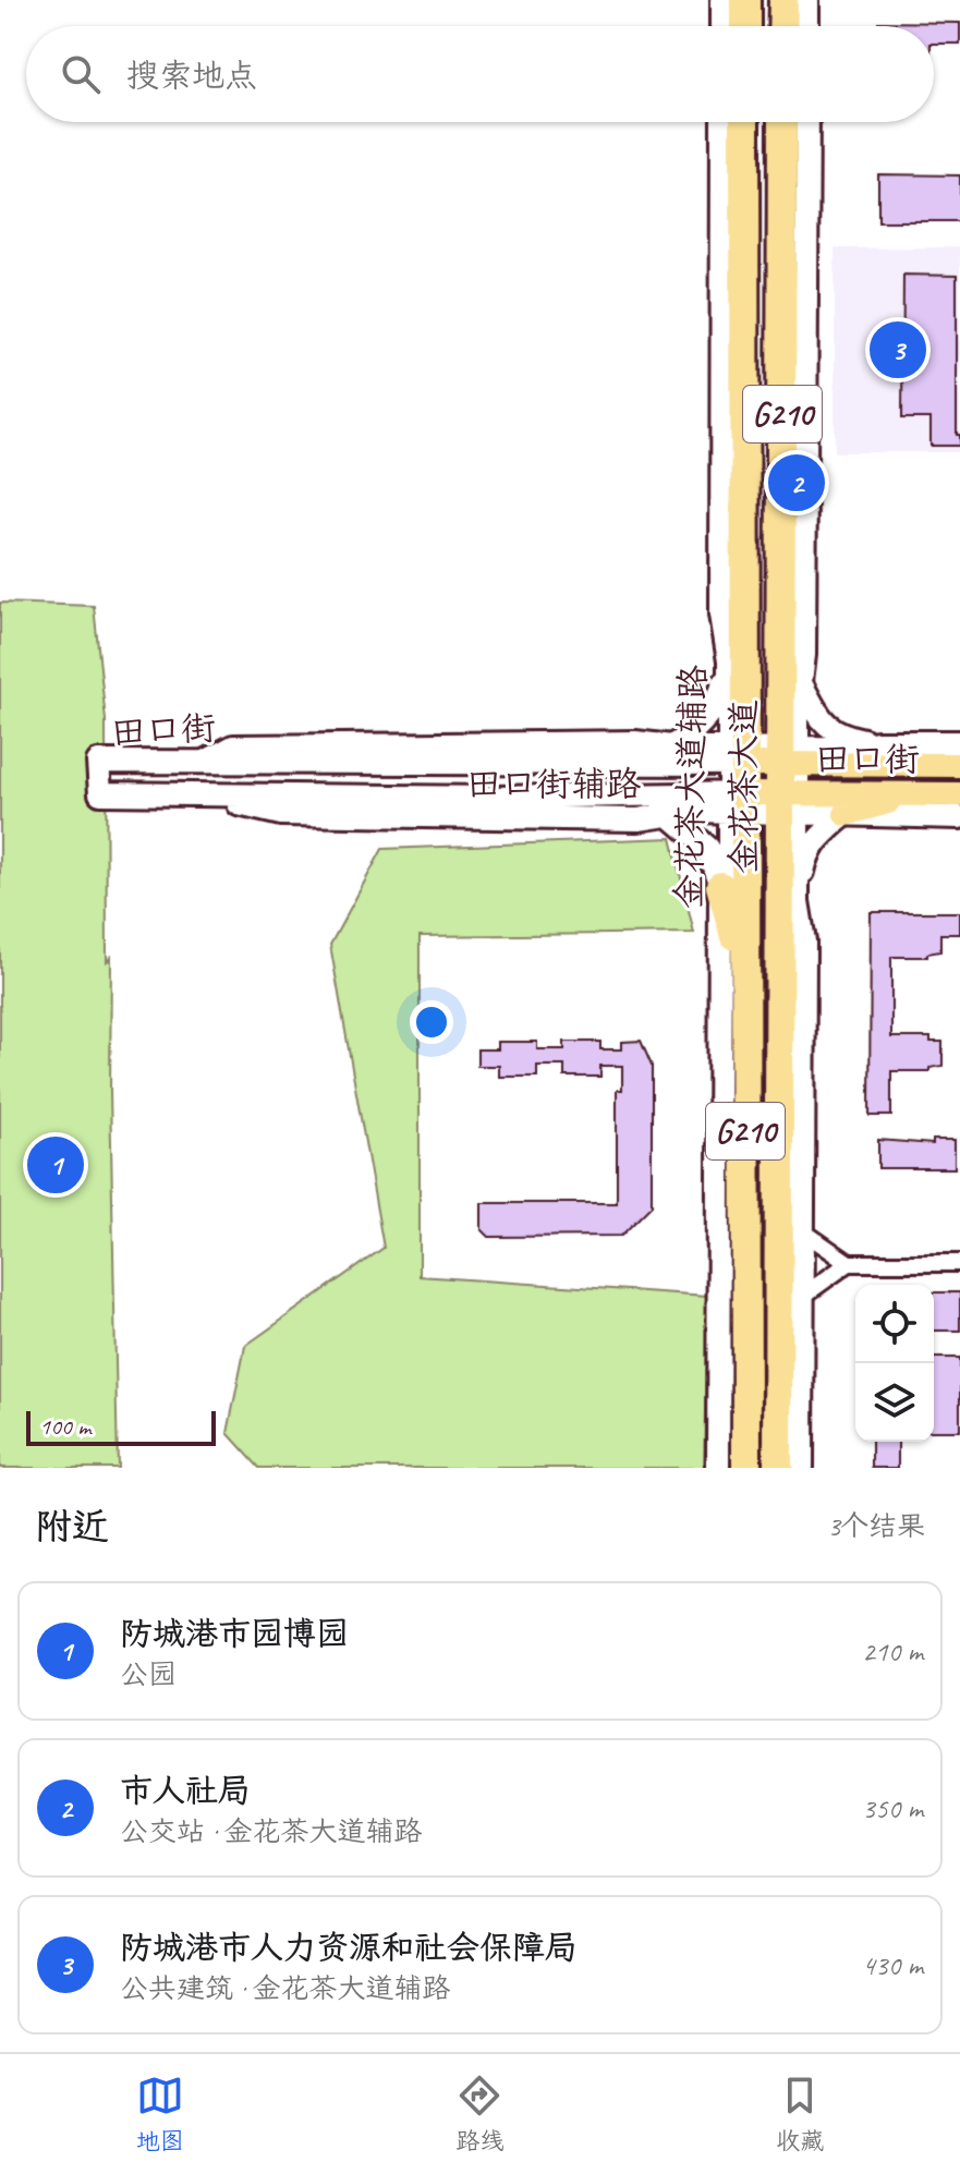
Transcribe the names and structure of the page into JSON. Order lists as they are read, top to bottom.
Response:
{
  "streets": {
    "highway": ["G210", "金花茶大道"],
    "main road": ["田口街"],
    "street": ["田口街辅路", "金花茶大道辅路"]
  },
  "crossings": [
    ["田口街", "田口街辅路"],
    ["田口街", "金花茶大道辅路"],
    ["田口街", "金花茶大道"],
    ["田口街辅路", "金花茶大道辅路"],
    ["田口街辅路", "金花茶大道"],
    ["金花茶大道辅路", "金花茶大道"]
  ],
  "scale_bar": "100 m",
  "page": {
    "search": "搜索地点",
    "pins": ["3", "2", "1"],
    "scale": "100 m",
    "heading": ["附近", "3个结果"],
    "list": [
      {
        "mark": "1",
        "name": "防城港市园博园",
        "note": "公园",
        "value": "210 m"
      },
      {
        "mark": "2",
        "name": "市人社局",
        "note": "公交站 · 金花茶大道辅路",
        "value": "350 m"
      },
      {
        "mark": "3",
        "name": "防城港市人力资源和社会保障局",
        "note": "公共建筑 · 金花茶大道辅路",
        "value": "430 m"
      }
    ],
    "nav": ["地图", "路线", "收藏"]
  }
}
